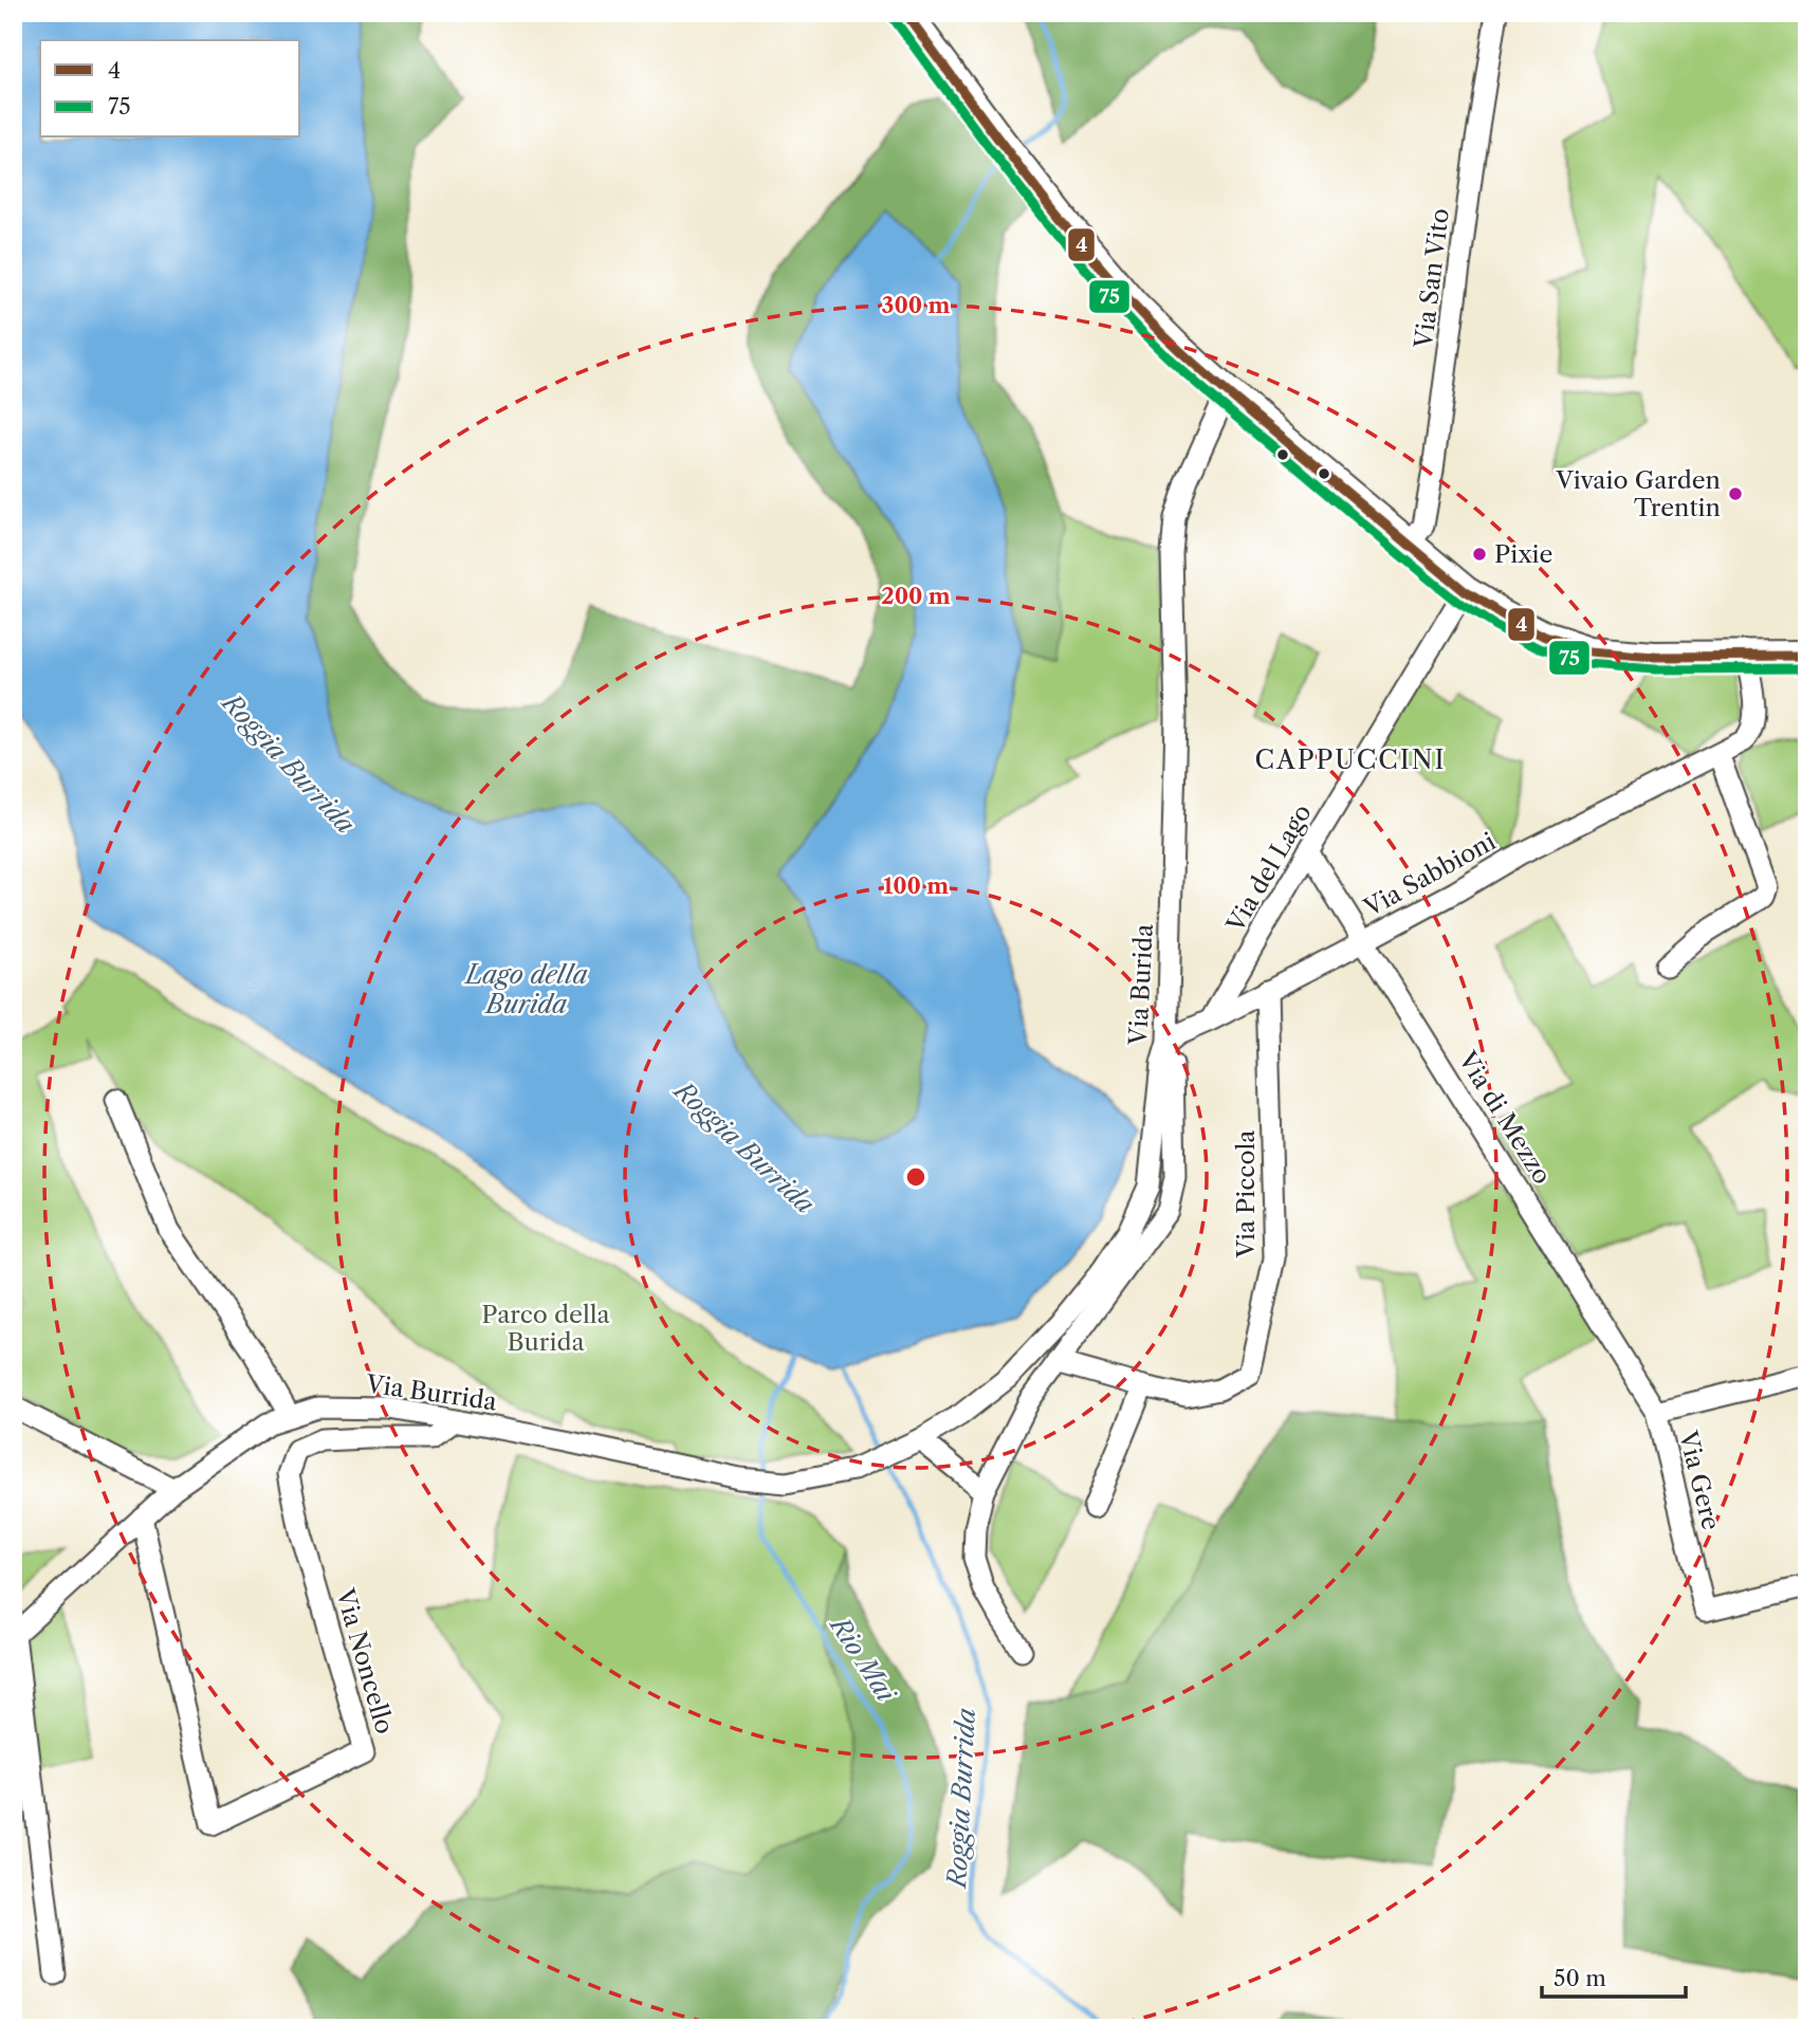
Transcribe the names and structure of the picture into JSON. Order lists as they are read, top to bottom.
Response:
{
  "streets": {
    "street": [
      "Via San Vito",
      "Via del Lago",
      "Via Sabbioni",
      "Via Burida",
      "Via di Mezzo",
      "Via Piccola",
      "Via Burrida",
      "Via Gere",
      "Via Noncello"
    ]
  },
  "crossings": [
    ["Via del Lago", "Via Sabbioni"],
    ["Via del Lago", "Via di Mezzo"],
    ["Via Sabbioni", "Via Burida"],
    ["Via Sabbioni", "Via di Mezzo"],
    ["Via Sabbioni", "Via Piccola"],
    ["Via Burida", "Via Burrida"],
    ["Via di Mezzo", "Via Gere"],
    ["Via Burrida", "Via Noncello"]
  ],
  "districts": ["CAPPUCCINI"],
  "water": ["Roggia Burrida", "Lago della Burida", "Rio Mai"],
  "parks": ["Parco della Burida"],
  "places": ["Vivaio Garden Trentin", "Pixie"],
  "lines": ["transit line 4", "transit line 75"],
  "legend": ["4", "75"],
  "scale_bar": "50 m",
  "rings": ["300 m", "200 m", "100 m"]
}
